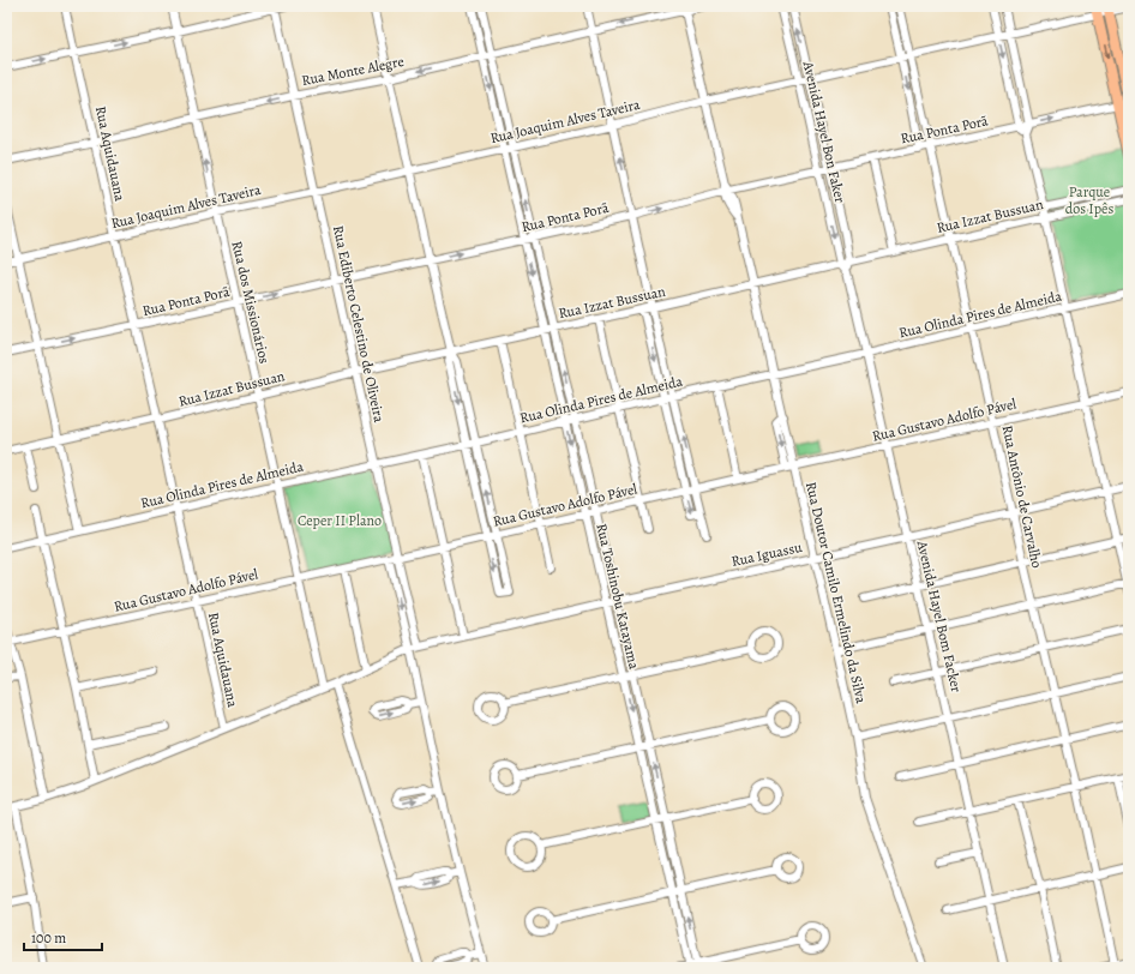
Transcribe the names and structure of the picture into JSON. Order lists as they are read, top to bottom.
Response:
{
  "streets": {
    "street": [
      "Rua Monte Alegre",
      "Rua Joaquim Alves Taveira",
      "Rua Ponta Porã",
      "Avenida Hayel Bon Faker",
      "Rua Aquidauana",
      "Rua Izzat Bussuan",
      "Rua dos Missionários",
      "Rua Olinda Pires de Almeida",
      "Rua Ediberto Celestino de Oliveira",
      "Rua Gustavo Adolfo Pável",
      "Rua Antônio de Carvalho",
      "Rua Iguassu",
      "Rua Doutor Camilo Ermelindo da Silva",
      "Rua Toshinobu Katayama",
      "Avenida Hayel Bom Facker"
    ]
  },
  "crossings": [
    ["Rua Monte Alegre", "Rua Aquidauana"],
    ["Rua Monte Alegre", "Rua dos Missionários"],
    ["Rua Monte Alegre", "Rua Ediberto Celestino de Oliveira"],
    ["Rua Monte Alegre", "Rua Doutor Camilo Ermelindo da Silva"],
    ["Rua Monte Alegre", "Rua Toshinobu Katayama"],
    ["Rua Joaquim Alves Taveira", "Avenida Hayel Bon Faker"],
    ["Rua Joaquim Alves Taveira", "Rua Aquidauana"],
    ["Rua Joaquim Alves Taveira", "Rua dos Missionários"],
    ["Rua Joaquim Alves Taveira", "Rua Ediberto Celestino de Oliveira"],
    ["Rua Joaquim Alves Taveira", "Rua Antônio de Carvalho"],
    ["Rua Joaquim Alves Taveira", "Rua Doutor Camilo Ermelindo da Silva"],
    ["Rua Joaquim Alves Taveira", "Rua Toshinobu Katayama"],
    ["Rua Ponta Porã", "Avenida Hayel Bon Faker"],
    ["Rua Ponta Porã", "Rua Aquidauana"],
    ["Rua Ponta Porã", "Rua dos Missionários"],
    ["Rua Ponta Porã", "Rua Ediberto Celestino de Oliveira"],
    ["Rua Ponta Porã", "Rua Antônio de Carvalho"],
    ["Rua Ponta Porã", "Rua Doutor Camilo Ermelindo da Silva"],
    ["Rua Ponta Porã", "Rua Toshinobu Katayama"],
    ["Avenida Hayel Bon Faker", "Rua Izzat Bussuan"],
    ["Avenida Hayel Bon Faker", "Avenida Hayel Bom Facker"],
    ["Rua Aquidauana", "Rua Izzat Bussuan"],
    ["Rua Aquidauana", "Rua Olinda Pires de Almeida"],
    ["Rua Aquidauana", "Rua Gustavo Adolfo Pável"],
    ["Rua Aquidauana", "Rua Iguassu"],
    ["Rua Izzat Bussuan", "Rua dos Missionários"],
    ["Rua Izzat Bussuan", "Rua Ediberto Celestino de Oliveira"],
    ["Rua Izzat Bussuan", "Rua Antônio de Carvalho"],
    ["Rua Izzat Bussuan", "Rua Doutor Camilo Ermelindo da Silva"],
    ["Rua Izzat Bussuan", "Rua Toshinobu Katayama"],
    ["Rua Izzat Bussuan", "Avenida Hayel Bom Facker"],
    ["Rua dos Missionários", "Rua Olinda Pires de Almeida"],
    ["Rua dos Missionários", "Rua Gustavo Adolfo Pável"],
    ["Rua dos Missionários", "Rua Iguassu"],
    ["Rua Olinda Pires de Almeida", "Rua Ediberto Celestino de Oliveira"],
    ["Rua Olinda Pires de Almeida", "Rua Antônio de Carvalho"],
    ["Rua Olinda Pires de Almeida", "Rua Doutor Camilo Ermelindo da Silva"],
    ["Rua Olinda Pires de Almeida", "Rua Toshinobu Katayama"],
    ["Rua Olinda Pires de Almeida", "Avenida Hayel Bom Facker"],
    ["Rua Ediberto Celestino de Oliveira", "Rua Gustavo Adolfo Pável"],
    ["Rua Ediberto Celestino de Oliveira", "Rua Iguassu"],
    ["Rua Gustavo Adolfo Pável", "Rua Antônio de Carvalho"],
    ["Rua Gustavo Adolfo Pável", "Rua Doutor Camilo Ermelindo da Silva"],
    ["Rua Gustavo Adolfo Pável", "Rua Toshinobu Katayama"],
    ["Rua Gustavo Adolfo Pável", "Avenida Hayel Bom Facker"],
    ["Rua Antônio de Carvalho", "Rua Iguassu"],
    ["Rua Iguassu", "Rua Doutor Camilo Ermelindo da Silva"],
    ["Rua Iguassu", "Rua Toshinobu Katayama"],
    ["Rua Iguassu", "Avenida Hayel Bom Facker"]
  ],
  "one_way": ["Rua Monte Alegre", "Rua Ponta Porã"],
  "parks": ["Parque dos Ipês", "Ceper II Plano"],
  "scale_bar": "100 m"
}
